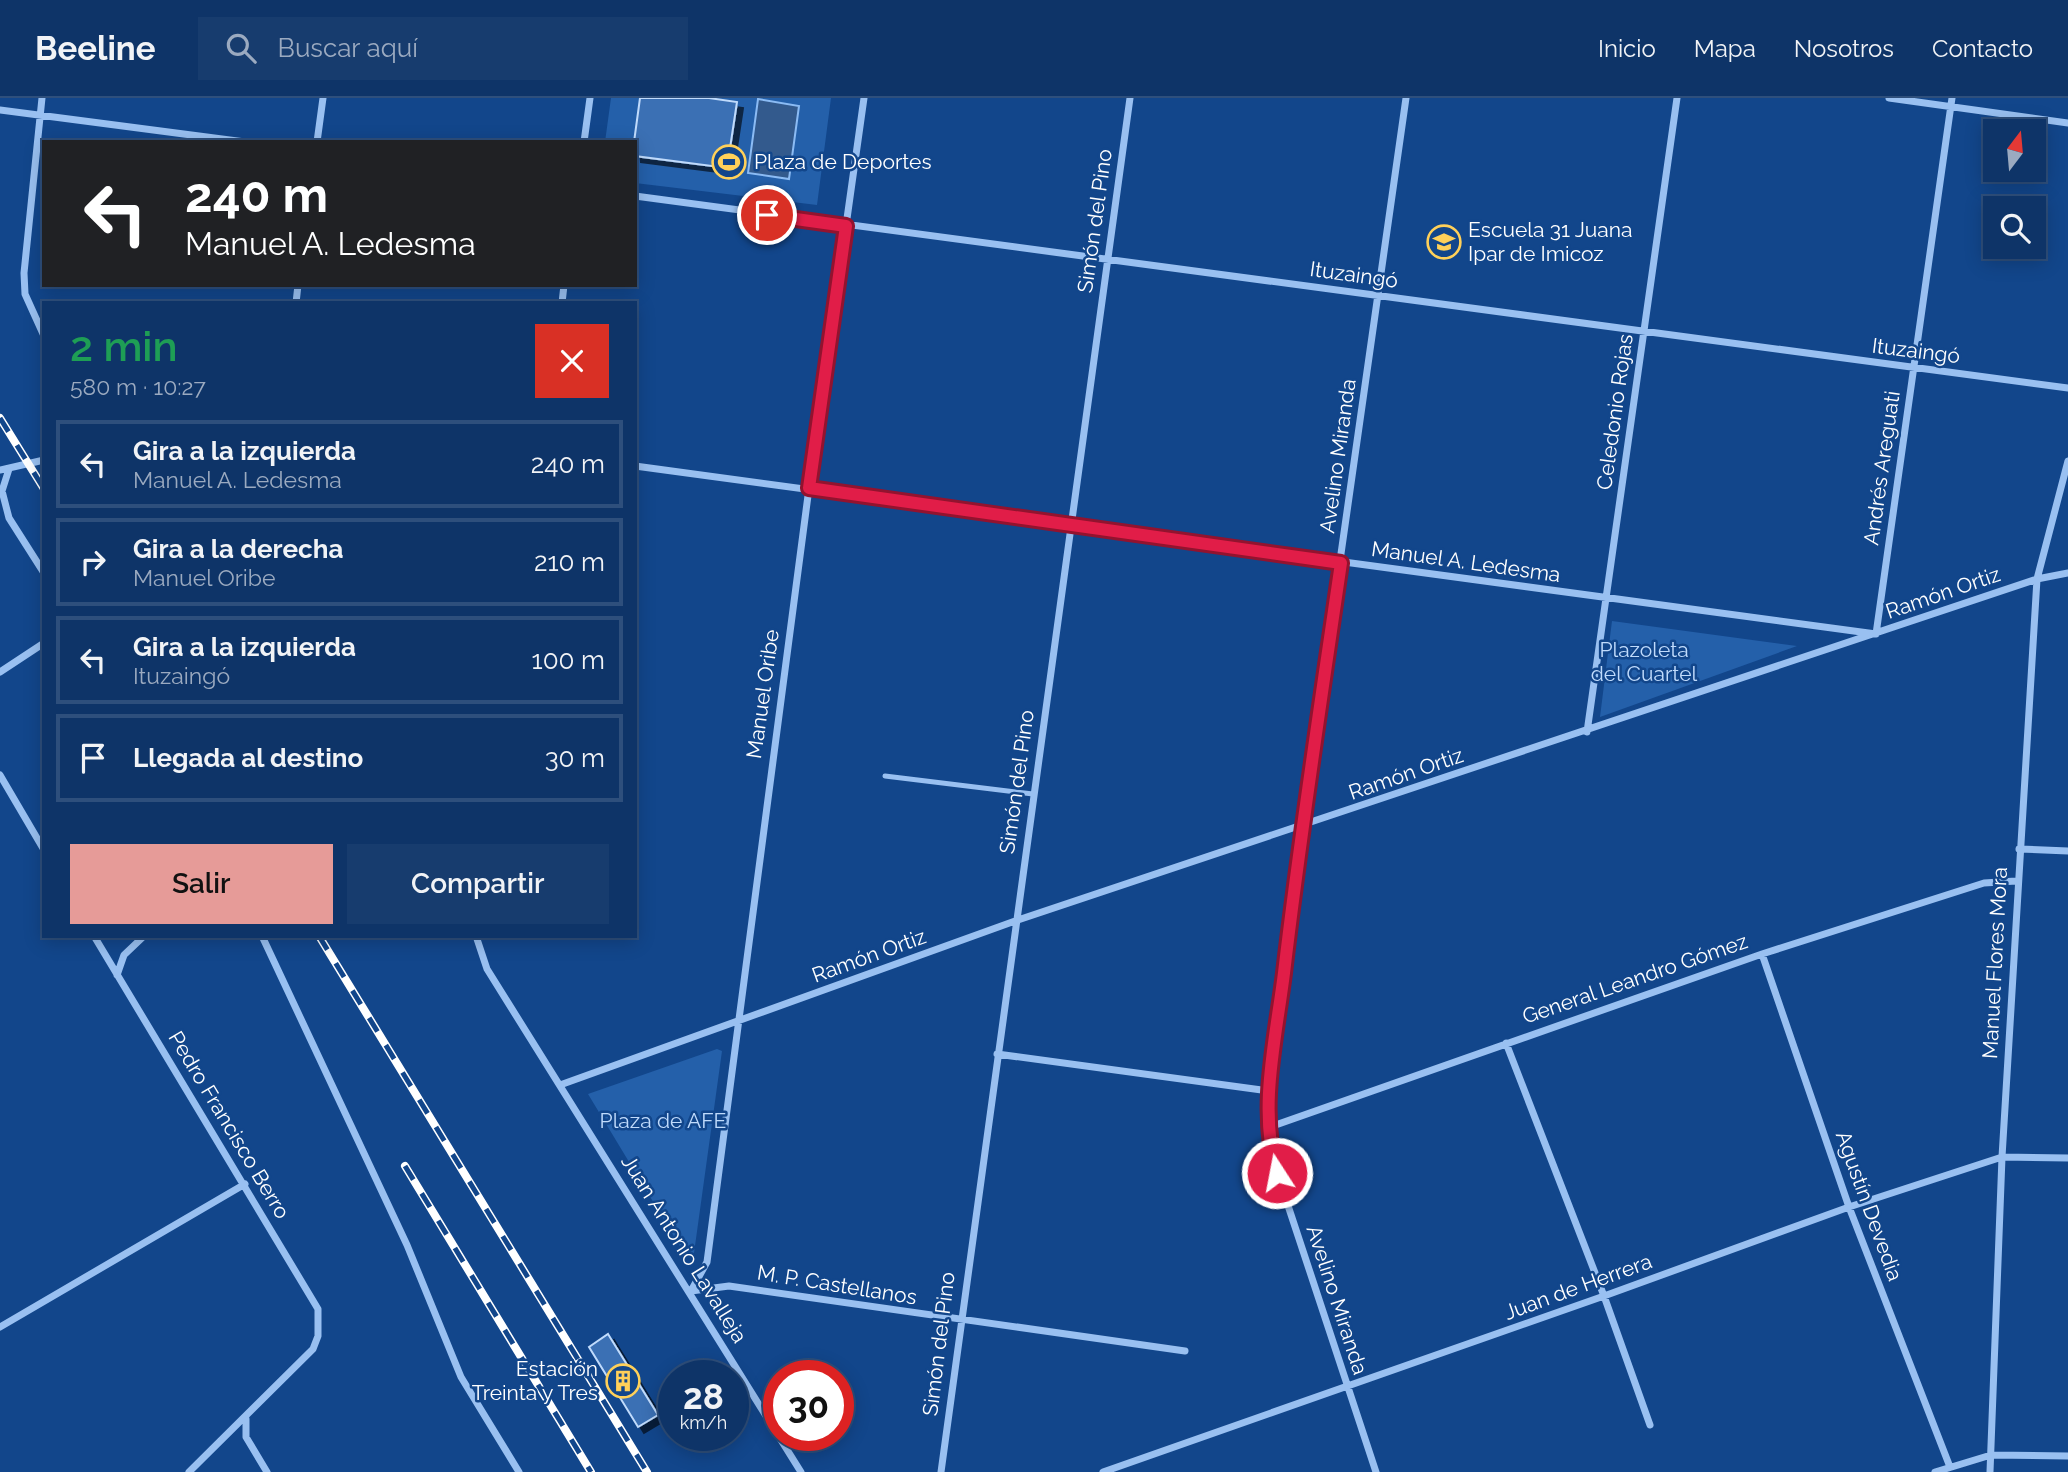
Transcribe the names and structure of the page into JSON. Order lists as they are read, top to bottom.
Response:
{
  "streets": {
    "street": [
      "Simón del Pino",
      "Ituzaingó",
      "Celedonio Rojas",
      "Avelino Miranda",
      "Andrés Areguati",
      "Manuel A. Ledesma",
      "Ramón Ortiz",
      "Manuel Oribe",
      "Manuel Flores Mora",
      "General Leandro Gómez",
      "Pedro Francisco Berro",
      "Agustín Devedia",
      "Juan Antonio Lavalleja",
      "M. P. Castellanos",
      "Juan de Herrera"
    ]
  },
  "crossings": [
    ["Simón del Pino", "Ituzaingó"],
    ["Simón del Pino", "Manuel A. Ledesma"],
    ["Simón del Pino", "Ramón Ortiz"],
    ["Simón del Pino", "M. P. Castellanos"],
    ["Ituzaingó", "Celedonio Rojas"],
    ["Ituzaingó", "Avelino Miranda"],
    ["Ituzaingó", "Andrés Areguati"],
    ["Ituzaingó", "Manuel Oribe"],
    ["Celedonio Rojas", "Manuel A. Ledesma"],
    ["Celedonio Rojas", "Ramón Ortiz"],
    ["Avelino Miranda", "Manuel A. Ledesma"],
    ["Avelino Miranda", "Ramón Ortiz"],
    ["Avelino Miranda", "General Leandro Gómez"],
    ["Avelino Miranda", "Juan de Herrera"],
    ["Andrés Areguati", "Manuel A. Ledesma"],
    ["Andrés Areguati", "Ramón Ortiz"],
    ["Manuel A. Ledesma", "Ramón Ortiz"],
    ["Manuel A. Ledesma", "Manuel Oribe"],
    ["Ramón Ortiz", "Manuel Oribe"],
    ["Ramón Ortiz", "Manuel Flores Mora"],
    ["Ramón Ortiz", "Juan Antonio Lavalleja"],
    ["Manuel Oribe", "Juan Antonio Lavalleja"],
    ["Manuel Oribe", "M. P. Castellanos"],
    ["Manuel Flores Mora", "General Leandro Gómez"],
    ["Manuel Flores Mora", "Juan de Herrera"],
    ["General Leandro Gómez", "Agustín Devedia"],
    ["Agustín Devedia", "Juan de Herrera"],
    ["Juan Antonio Lavalleja", "M. P. Castellanos"]
  ],
  "parks": ["Plazoleta del Cuartel", "Plaza de AFE"],
  "places": {
    "sports": ["Plaza de Deportes"],
    "school or university": ["Escuela 31 Juana Ipar de Imicoz"],
    "building": ["Estación Treinta y Tres"]
  },
  "north": "top",
  "page": {
    "header": "Beeline",
    "search": "Buscar aquí",
    "nav": [
      "Inicio",
      "Mapa",
      "Nosotros",
      "Contacto"
    ],
    "turn": ["240 m", "Manuel A. Ledesma"],
    "heading": ["2 min", "580 m · 10:27"],
    "list": [
      {
        "name": "Gira a la izquierda",
        "note": "Manuel A. Ledesma",
        "value": "240 m"
      },
      {
        "name": "Gira a la derecha",
        "note": "Manuel Oribe",
        "value": "210 m"
      },
      {
        "name": "Gira a la izquierda",
        "note": "Ituzaingó",
        "value": "100 m"
      },
      {
        "name": "Llegada al destino",
        "value": "30 m"
      }
    ],
    "buttons": ["Salir", "Compartir"],
    "speed": "28 km/h",
    "limit": "30"
  }
}
